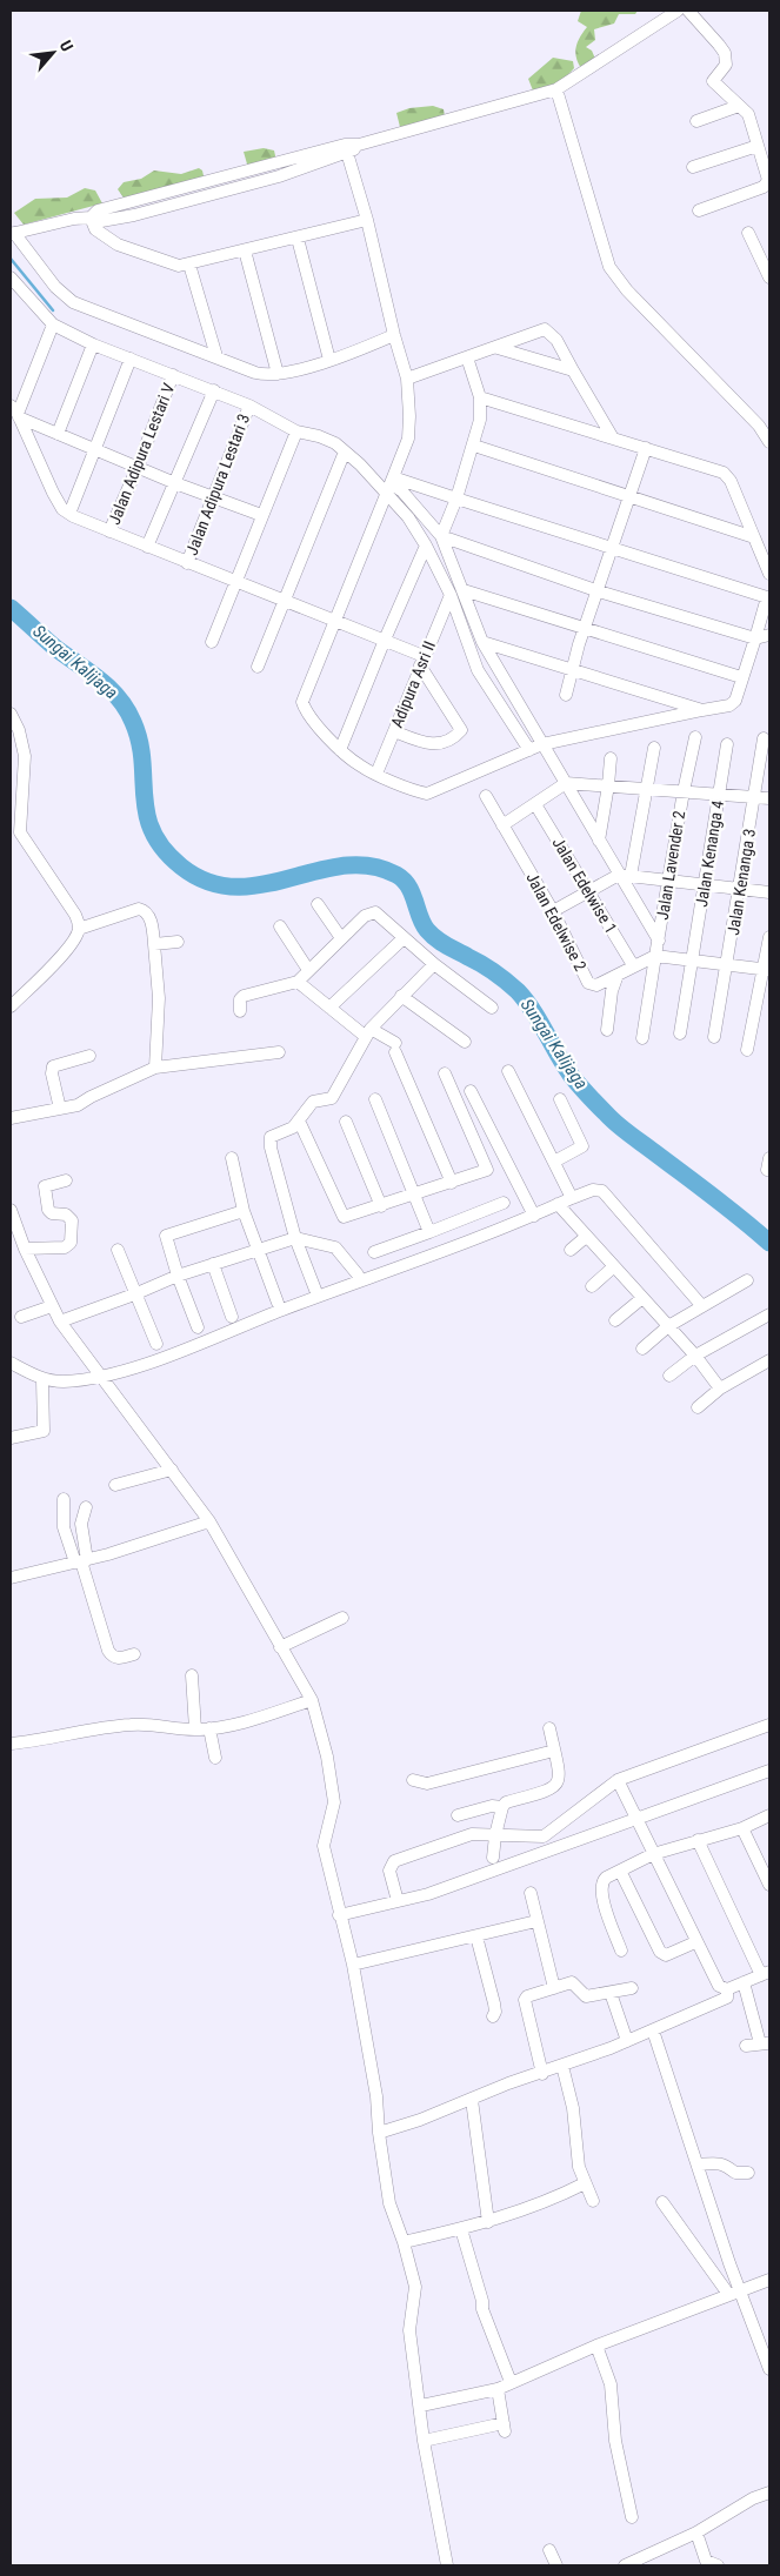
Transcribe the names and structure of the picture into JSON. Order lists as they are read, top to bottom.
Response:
{
  "streets": {
    "street": [
      "Jalan Adipura Lestari V",
      "Jalan Adipura Lestari 3",
      "Adipura Asri II",
      "Jalan Kenanga 4",
      "Jalan Lavender 2",
      "Jalan Kenanga 3",
      "Jalan Edelwise 1",
      "Jalan Edelwise 2"
    ]
  },
  "crossings": [
    ["Jalan Lavender 2", "Jalan Edelwise 2"],
    ["Jalan Edelwise 1", "Jalan Edelwise 2"]
  ],
  "water": ["Sungai Kalijaga"],
  "north": "top right"
}
